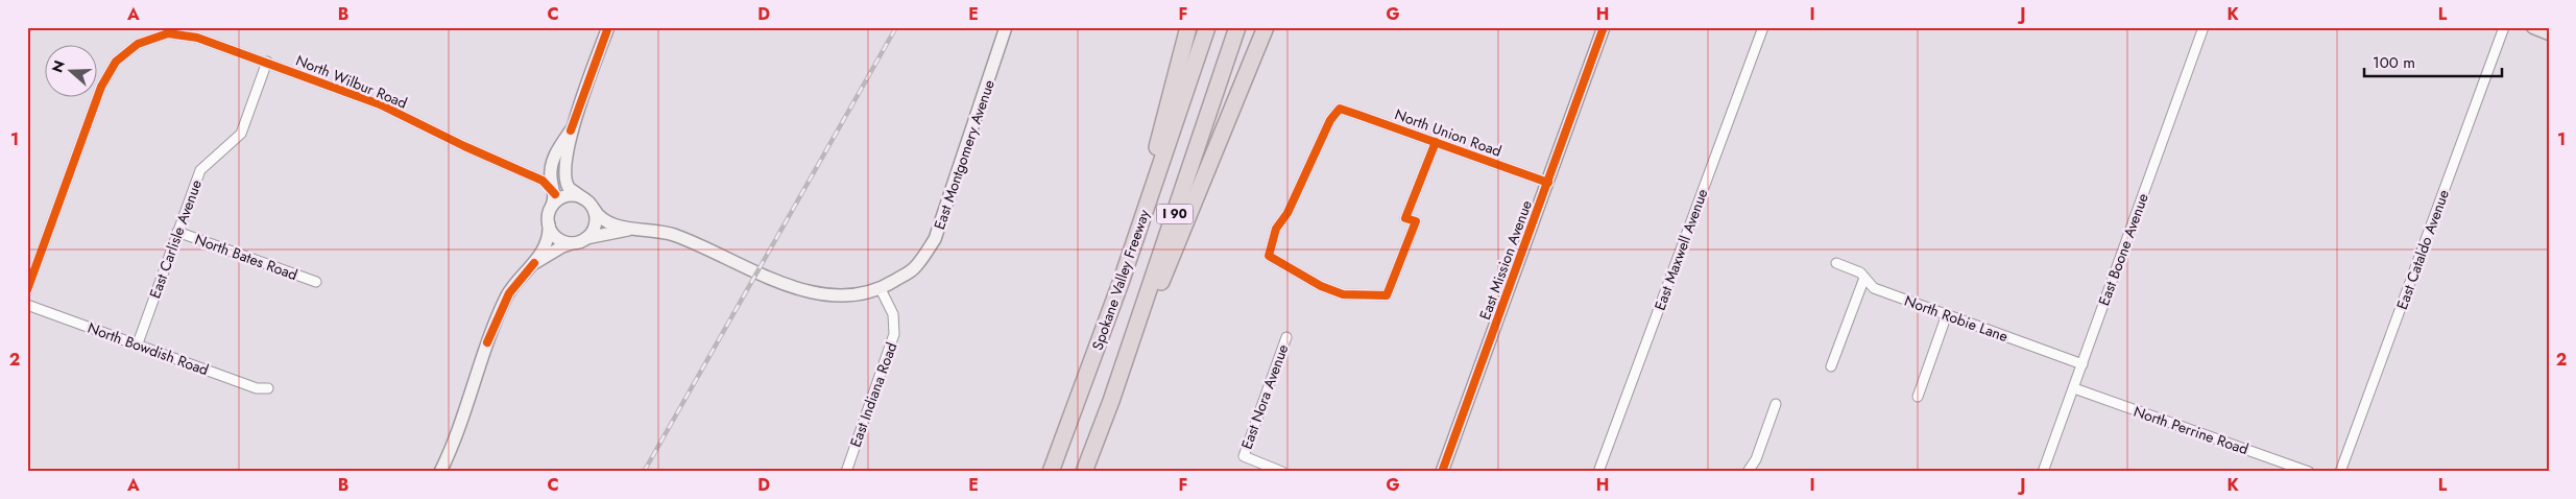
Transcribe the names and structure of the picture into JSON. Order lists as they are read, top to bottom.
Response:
{
  "streets": {
    "highway": ["I 90", "Spokane Valley Freeway"],
    "street": [
      "North Wilbur Road",
      "North Union Road",
      "East Montgomery Avenue",
      "East Carlisle Avenue",
      "East Maxwell Avenue",
      "East Boone Avenue",
      "East Cataldo Avenue",
      "North Bates Road",
      "East Mission Avenue",
      "North Robie Lane",
      "North Bowdish Road",
      "East Indiana Road",
      "East Nora Avenue",
      "North Perrine Road"
    ]
  },
  "crossings": [
    ["North Wilbur Road", "East Carlisle Avenue"],
    ["North Union Road", "East Mission Avenue"],
    ["East Montgomery Avenue", "East Indiana Road"],
    ["East Carlisle Avenue", "North Bates Road"],
    ["East Carlisle Avenue", "North Bowdish Road"],
    ["East Boone Avenue", "North Robie Lane"],
    ["East Boone Avenue", "North Perrine Road"]
  ],
  "scale_bar": "100 m",
  "north": "left",
  "grid": {
    "columns": [
      "A",
      "B",
      "C",
      "D",
      "E",
      "F",
      "G",
      "H",
      "I",
      "J",
      "K",
      "L"
    ],
    "rows": ["1", "2"]
  }
}
